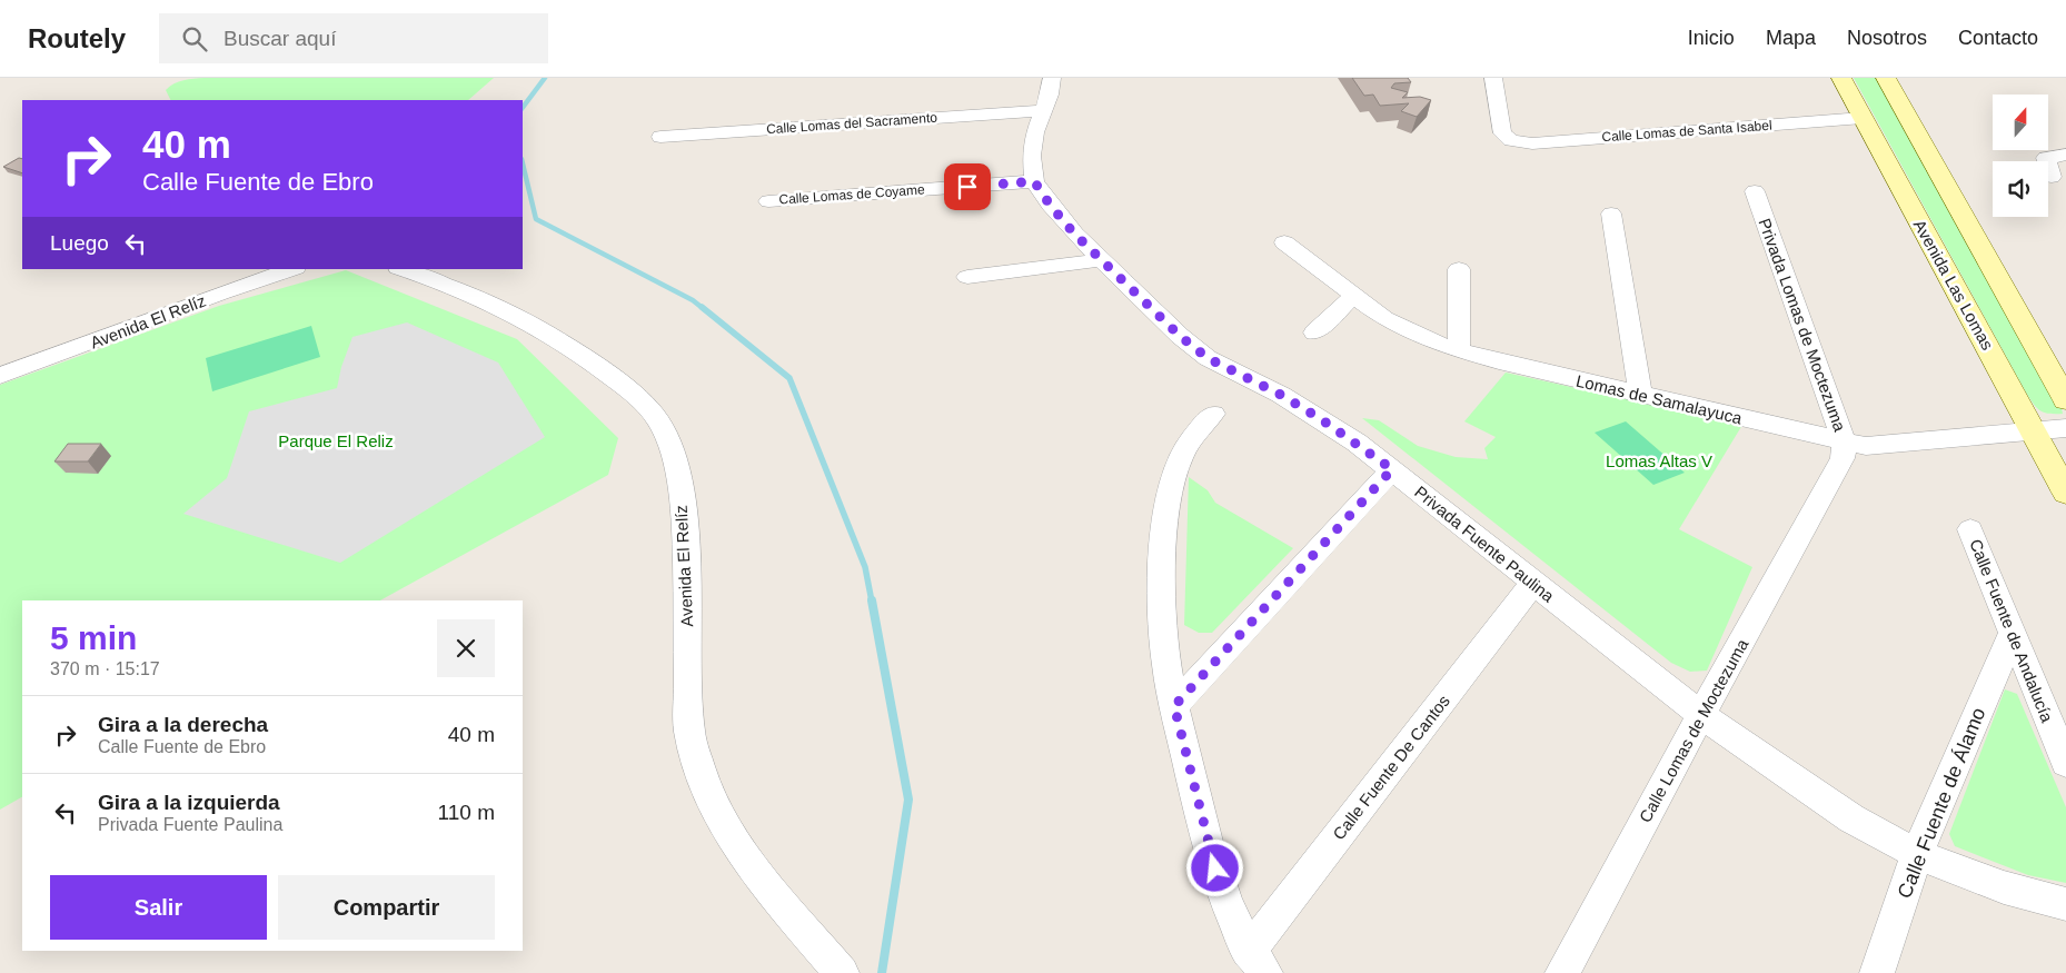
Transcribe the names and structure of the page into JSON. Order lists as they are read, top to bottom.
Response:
{
  "streets": {
    "main road": ["Avenida Las Lomas"],
    "street": [
      "Calle Lomas del Sacramento",
      "Calle Lomas de Santa Isabel",
      "Calle Lomas de Coyame",
      "Avenida El Relíz",
      "Privada Lomas de Moctezuma",
      "Lomas de Samalayuca",
      "Privada Fuente Paulina",
      "Calle Fuente de Andalucía",
      "Calle Lomas de Moctezuma",
      "Calle Fuente De Cantos",
      "Calle Fuente de Álamo"
    ]
  },
  "crossings": [
    ["Calle Lomas del Sacramento", "Privada Fuente Paulina"],
    ["Calle Lomas de Santa Isabel", "Avenida Las Lomas"],
    ["Calle Lomas de Coyame", "Privada Fuente Paulina"],
    ["Avenida Las Lomas", "Lomas de Samalayuca"],
    ["Privada Lomas de Moctezuma", "Lomas de Samalayuca"],
    ["Privada Lomas de Moctezuma", "Calle Lomas de Moctezuma"],
    ["Privada Fuente Paulina", "Calle Lomas de Moctezuma"],
    ["Privada Fuente Paulina", "Calle Fuente De Cantos"],
    ["Privada Fuente Paulina", "Calle Fuente de Álamo"],
    ["Calle Fuente de Andalucía", "Calle Fuente de Álamo"]
  ],
  "parks": ["Parque El Reliz", "Lomas Altas V"],
  "north": "top",
  "page": {
    "header": "Routely",
    "search": "Buscar aquí",
    "nav": [
      "Inicio",
      "Mapa",
      "Nosotros",
      "Contacto"
    ],
    "turn": ["40 m", "Calle Fuente de Ebro"],
    "then": "Luego",
    "heading": ["5 min", "370 m · 15:17"],
    "list": [
      {
        "name": "Gira a la derecha",
        "note": "Calle Fuente de Ebro",
        "value": "40 m"
      },
      {
        "name": "Gira a la izquierda",
        "note": "Privada Fuente Paulina",
        "value": "110 m"
      }
    ],
    "buttons": ["Salir", "Compartir"]
  }
}
